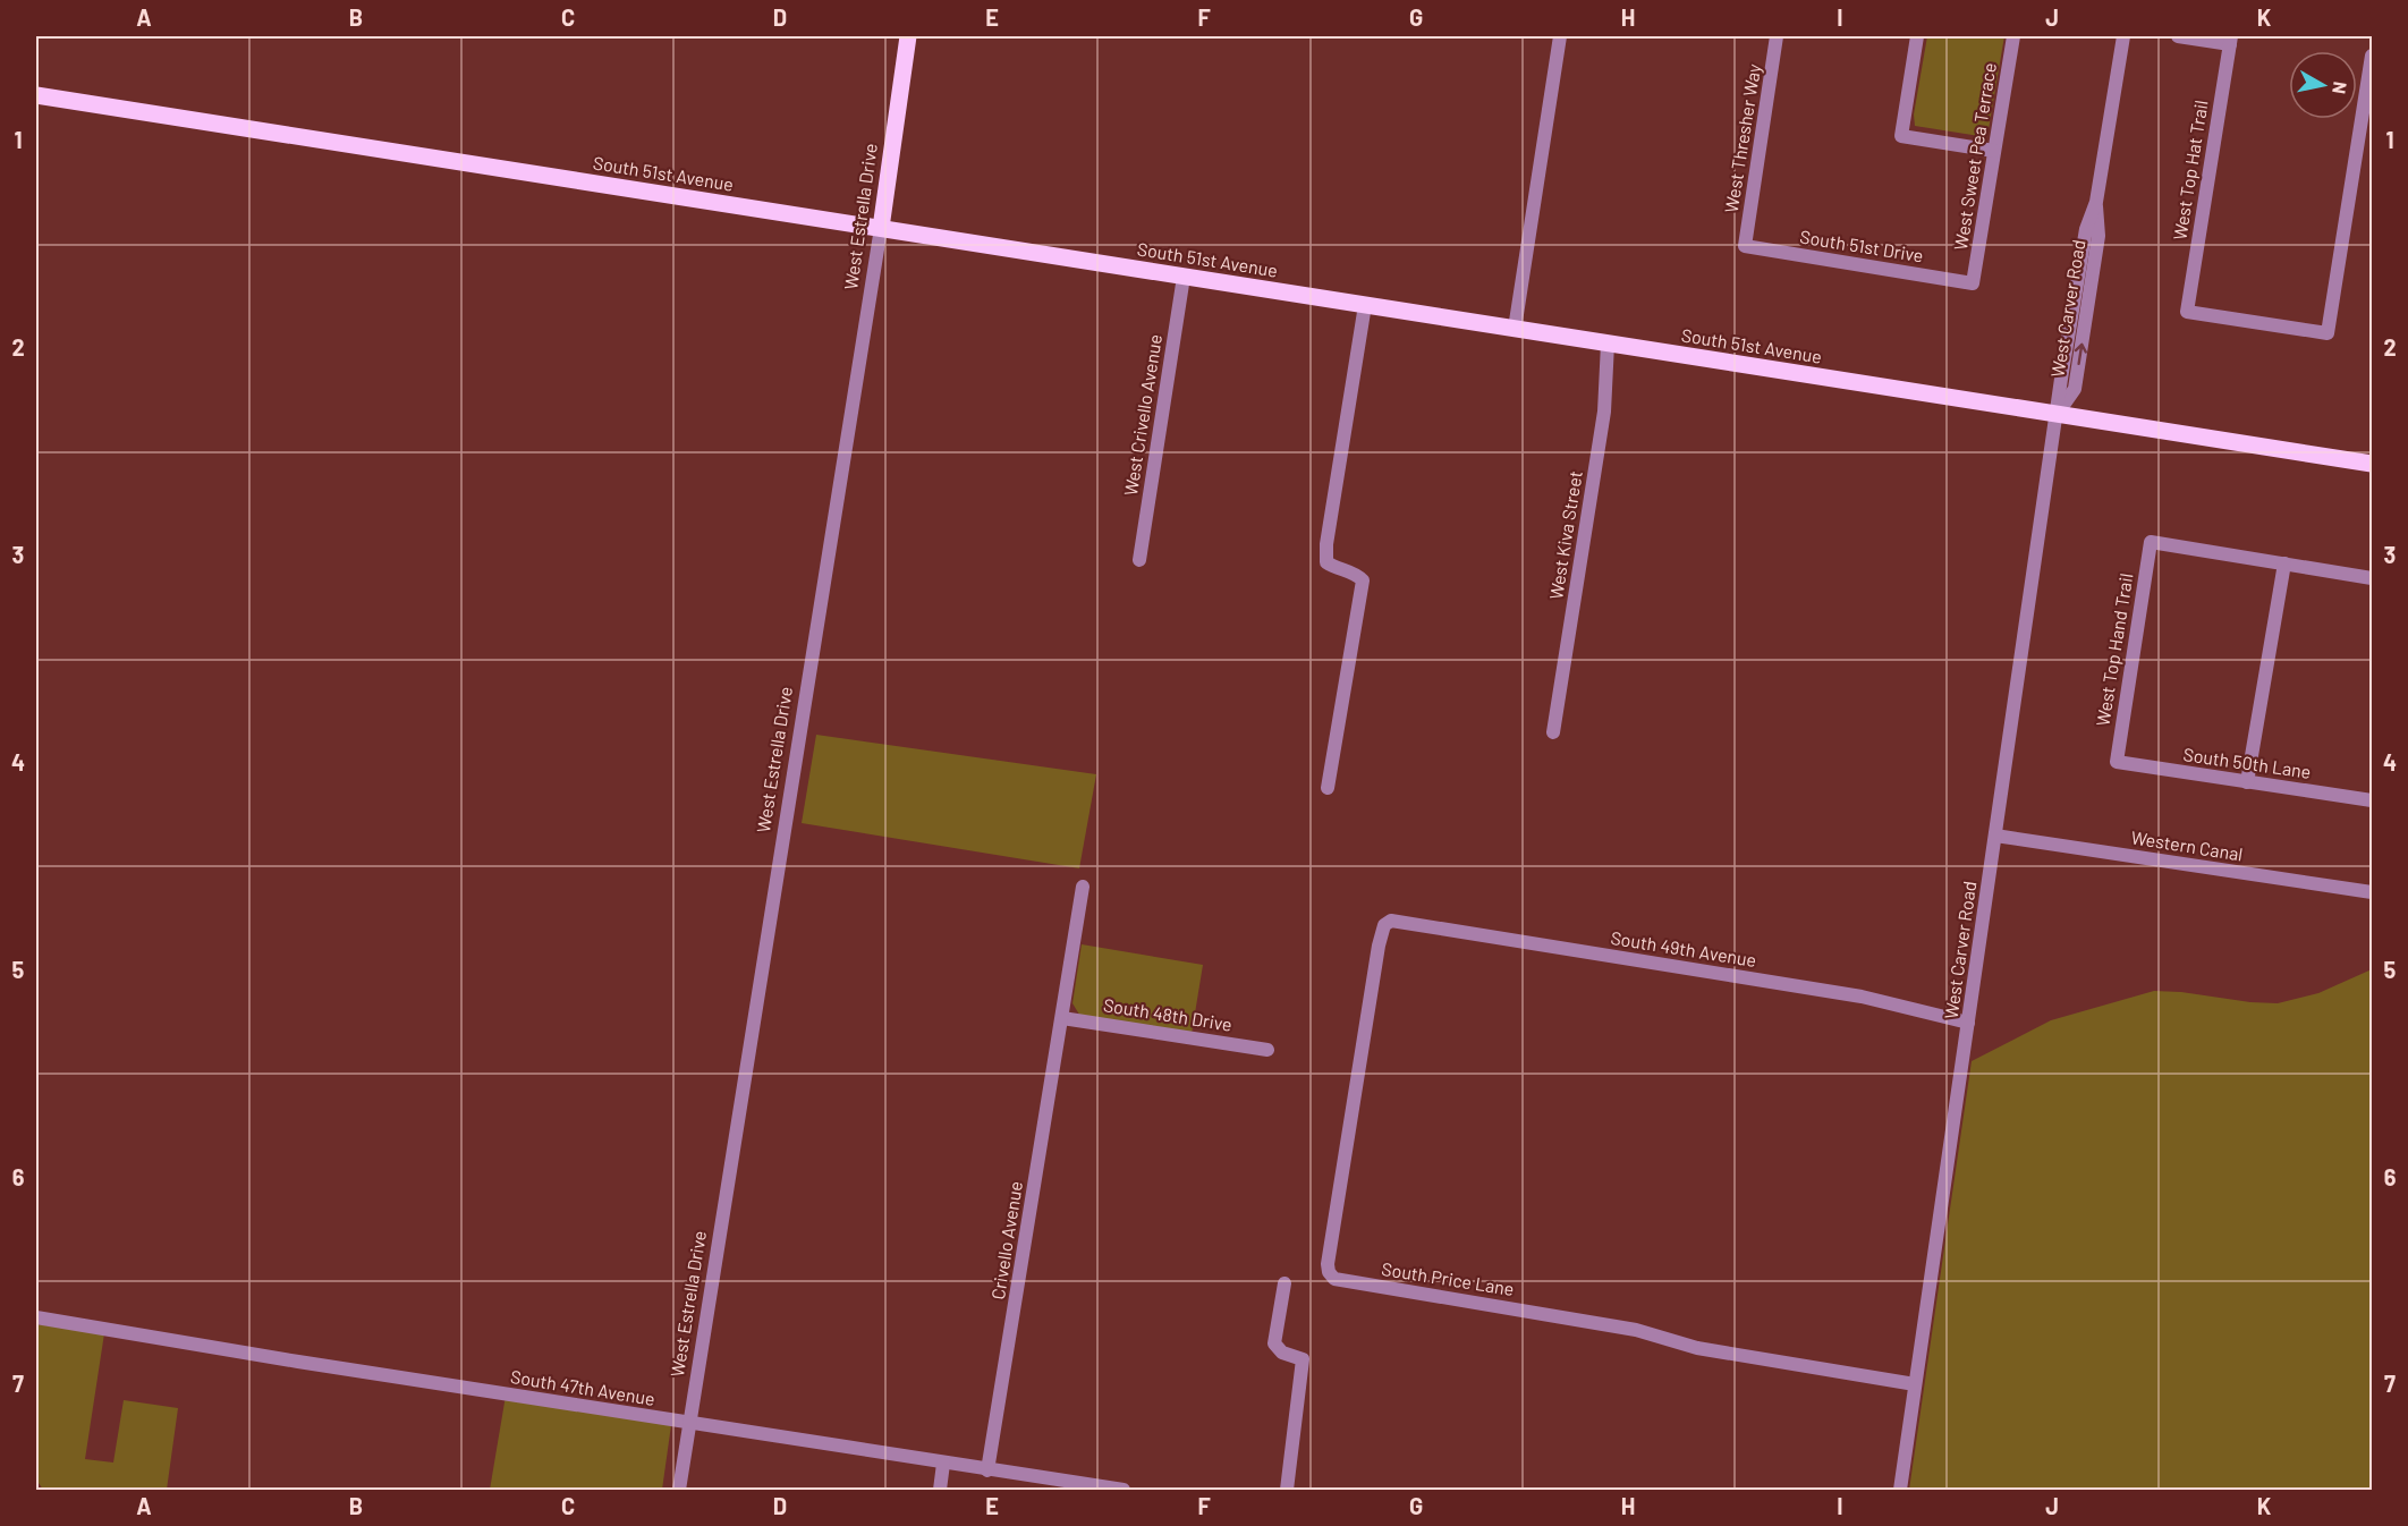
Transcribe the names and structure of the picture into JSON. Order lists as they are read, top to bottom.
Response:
{
  "streets": {
    "main road": ["South 51st Avenue", "West Estrella Drive"],
    "street": [
      "West Thresher Way",
      "West Sweet Pea Terrace",
      "West Top Hat Trail",
      "South 51st Drive",
      "West Carver Road",
      "West Crivello Avenue",
      "West Kiva Street",
      "West Top Hand Trail",
      "South 50th Lane",
      "Western Canal",
      "South 49th Avenue",
      "South 48th Drive",
      "Crivello Avenue",
      "South Price Lane",
      "South 47th Avenue"
    ]
  },
  "crossings": [
    ["West Thresher Way", "South 51st Drive"],
    ["West Sweet Pea Terrace", "South 51st Drive"],
    ["South 51st Avenue", "West Estrella Drive"],
    ["South 51st Avenue", "West Carver Road"],
    ["South 51st Avenue", "West Crivello Avenue"],
    ["South 51st Avenue", "West Kiva Street"],
    ["West Estrella Drive", "South 47th Avenue"],
    ["West Carver Road", "Western Canal"],
    ["West Carver Road", "South 49th Avenue"],
    ["West Carver Road", "South Price Lane"],
    ["West Top Hand Trail", "South 50th Lane"],
    ["South 49th Avenue", "South Price Lane"],
    ["South 48th Drive", "Crivello Avenue"],
    ["Crivello Avenue", "South 47th Avenue"]
  ],
  "north": "right",
  "grid": {
    "columns": [
      "A",
      "B",
      "C",
      "D",
      "E",
      "F",
      "G",
      "H",
      "I",
      "J",
      "K"
    ],
    "rows": [
      "1",
      "2",
      "3",
      "4",
      "5",
      "6",
      "7"
    ]
  }
}
